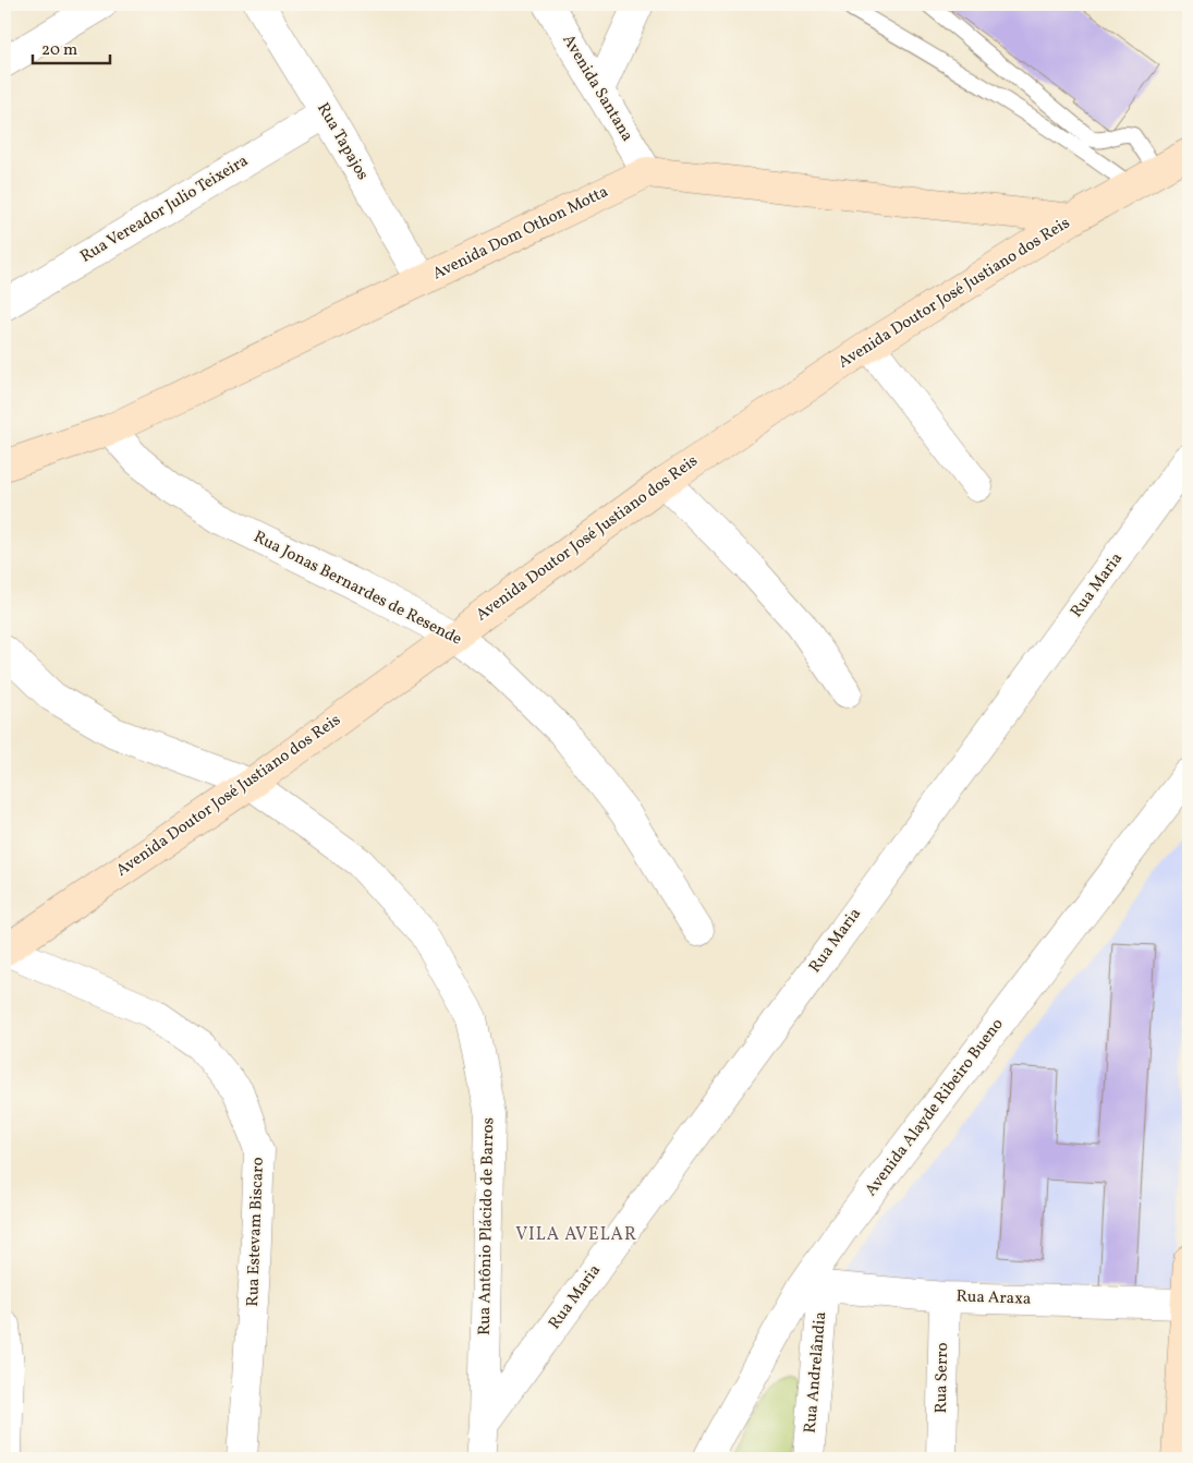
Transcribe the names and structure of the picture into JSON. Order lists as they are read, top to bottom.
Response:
{
  "streets": {
    "main road": ["Avenida Dom Othon Motta", "Avenida Doutor José Justiano dos Reis"],
    "street": [
      "Avenida Santana",
      "Rua Tapajos",
      "Rua Vereador Julio Teixeira",
      "Rua Maria",
      "Rua Jonas Bernardes de Resende",
      "Avenida Alayde Ribeiro Bueno",
      "Rua Antônio Plácido de Barros",
      "Rua Estevam Biscaro",
      "Rua Araxa",
      "Rua Andrelândia",
      "Rua Serro"
    ]
  },
  "crossings": [
    ["Avenida Santana", "Avenida Dom Othon Motta"],
    ["Rua Tapajos", "Rua Vereador Julio Teixeira"],
    ["Rua Tapajos", "Avenida Dom Othon Motta"],
    ["Avenida Dom Othon Motta", "Rua Jonas Bernardes de Resende"],
    ["Avenida Doutor José Justiano dos Reis", "Rua Jonas Bernardes de Resende"],
    ["Avenida Doutor José Justiano dos Reis", "Rua Antônio Plácido de Barros"],
    ["Avenida Doutor José Justiano dos Reis", "Rua Estevam Biscaro"],
    ["Rua Maria", "Rua Antônio Plácido de Barros"],
    ["Avenida Alayde Ribeiro Bueno", "Rua Araxa"],
    ["Avenida Alayde Ribeiro Bueno", "Rua Andrelândia"],
    ["Rua Araxa", "Rua Andrelândia"],
    ["Rua Araxa", "Rua Serro"]
  ],
  "districts": ["VILA AVELAR"],
  "scale_bar": "20 m"
}
